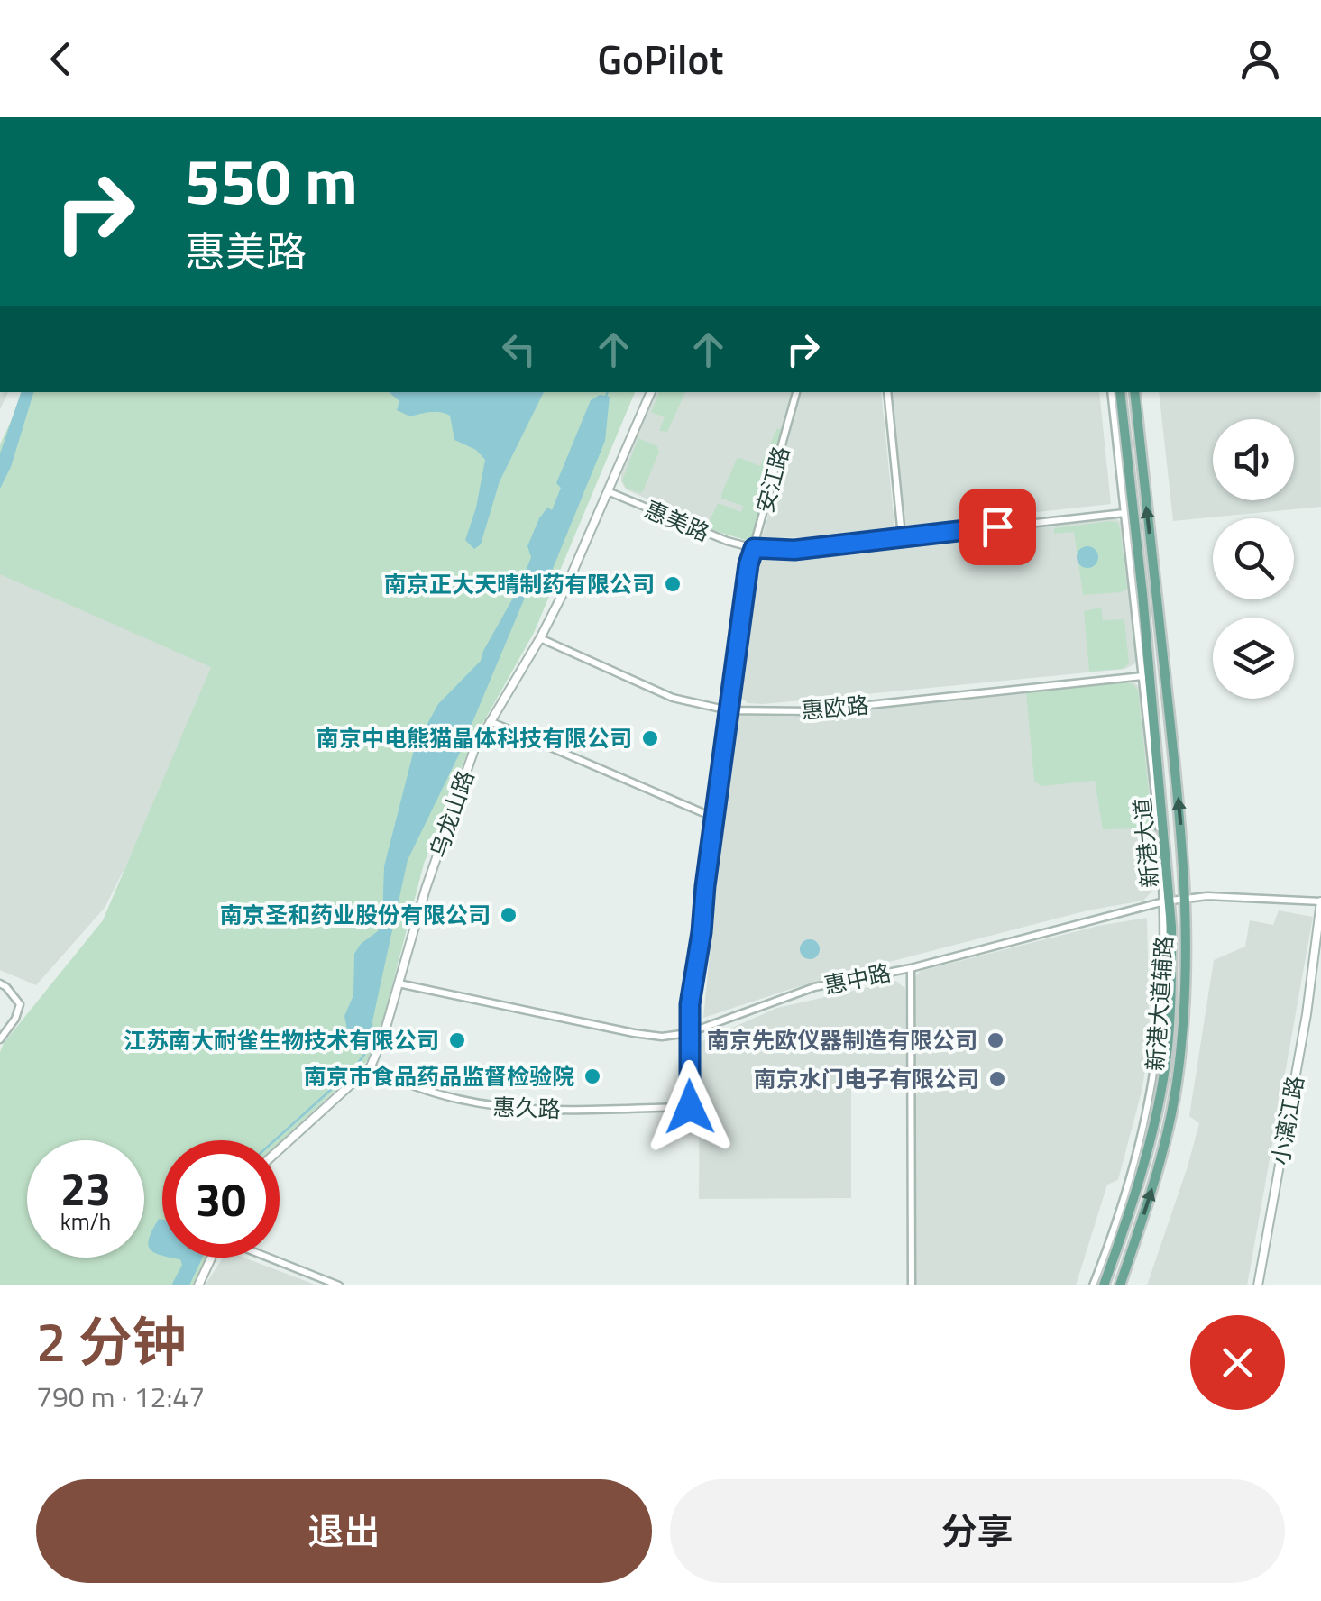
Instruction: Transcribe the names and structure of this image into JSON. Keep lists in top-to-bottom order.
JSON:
{
  "streets": {
    "main road": ["新港大道"],
    "street": [
      "安江路",
      "惠美路",
      "惠欧路",
      "乌龙山路",
      "惠中路",
      "新港大道辅路",
      "惠久路",
      "小漓江路"
    ]
  },
  "crossings": [
    ["安江路", "惠美路"],
    ["安江路", "惠欧路"],
    ["安江路", "惠中路"],
    ["安江路", "惠久路"],
    ["惠美路", "乌龙山路"],
    ["惠美路", "新港大道辅路"],
    ["惠欧路", "乌龙山路"],
    ["惠欧路", "新港大道辅路"],
    ["乌龙山路", "惠中路"],
    ["乌龙山路", "惠久路"],
    ["新港大道", "惠中路"],
    ["新港大道", "新港大道辅路"],
    ["惠中路", "新港大道辅路"],
    ["惠中路", "小漓江路"]
  ],
  "places": [
    "南京正大天晴制药有限公司",
    "南京中电熊猫晶体科技有限公司",
    "南京圣和药业股份有限公司",
    "江苏南大耐雀生物技术有限公司",
    "南京先欧仪器制造有限公司",
    "南京市食品药品监督检验院",
    "南京水门电子有限公司"
  ],
  "page": {
    "header": "GoPilot",
    "turn": ["550 m", "惠美路"],
    "speed": "23 km/h",
    "limit": "30",
    "heading": ["2 分钟", "790 m · 12:47"],
    "buttons": ["退出", "分享"]
  }
}
